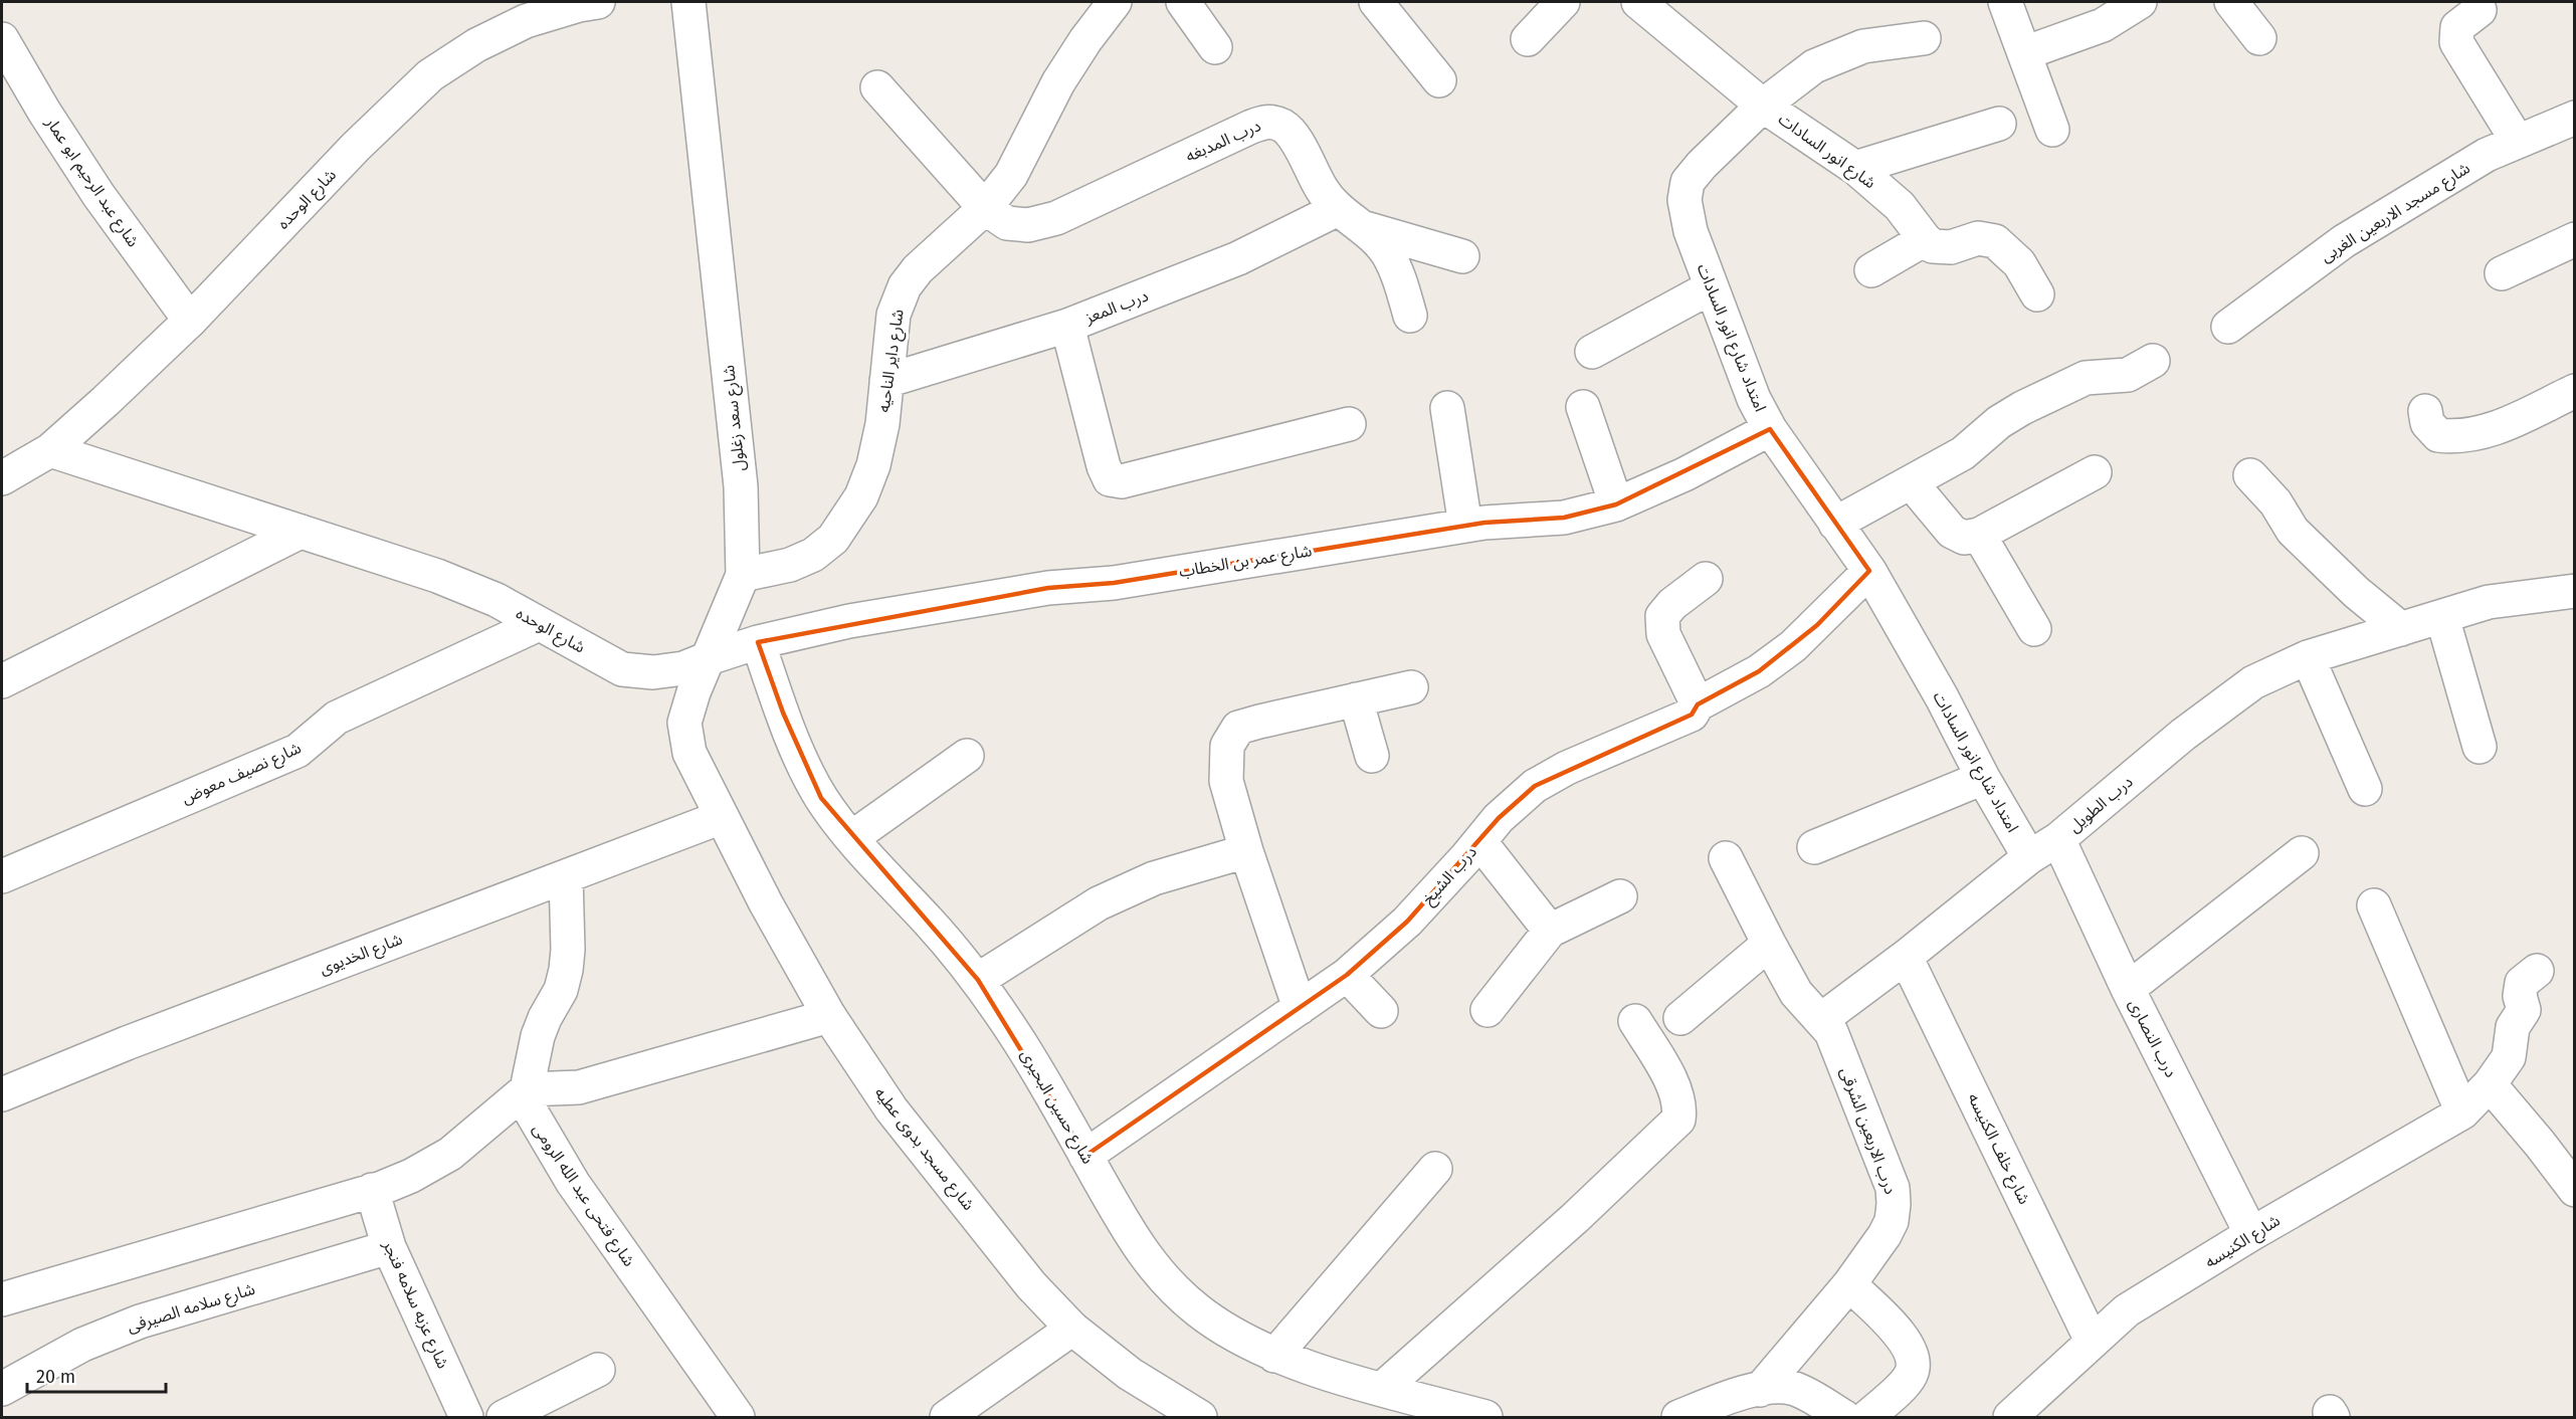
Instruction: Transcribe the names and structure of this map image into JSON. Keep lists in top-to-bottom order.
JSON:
{
  "streets": {
    "street": [
      "درب المدبغه",
      "شارع انور السادات",
      "شارع عبد الرحيم ابو عمار",
      "شارع الوحده",
      "شارع مسجد الاربعين الغربى",
      "درب المعز",
      "امتداد شارع انور السادات",
      "شارع داير الناحيه",
      "شارع سعد زغلول",
      "شارع عمر بن الخطاب",
      "شارع نصيف معوض",
      "درب الطويل",
      "درب الشيخ",
      "شارع الخديوى",
      "درب النصارى",
      "شارع حسين البحيرى",
      "درب الاربعين الشرقى",
      "شارع مسجد بدوى عطيه",
      "شارع خلف الكنيسه",
      "شارع فتحى عبد الله الرومى",
      "شارع الكنيسه",
      "شارع عزبه سلامه فنجر",
      "شارع سلامه الصيرفى"
    ]
  },
  "crossings": [
    ["درب المدبغه", "درب المعز"],
    ["درب المدبغه", "شارع داير الناحيه"],
    ["شارع انور السادات", "امتداد شارع انور السادات"],
    ["شارع عبد الرحيم ابو عمار", "شارع الوحده"],
    ["شارع الوحده", "شارع سعد زغلول"],
    ["شارع الوحده", "شارع عمر بن الخطاب"],
    ["شارع الوحده", "شارع نصيف معوض"],
    ["درب المعز", "شارع داير الناحيه"],
    ["امتداد شارع انور السادات", "شارع عمر بن الخطاب"],
    ["امتداد شارع انور السادات", "درب الطويل"],
    ["شارع داير الناحيه", "شارع سعد زغلول"],
    ["شارع سعد زغلول", "شارع عمر بن الخطاب"],
    ["شارع سعد زغلول", "شارع الخديوى"],
    ["شارع سعد زغلول", "شارع مسجد بدوى عطيه"],
    ["شارع عمر بن الخطاب", "شارع حسين البحيرى"],
    ["درب الطويل", "درب النصارى"],
    ["درب الطويل", "درب الاربعين الشرقى"],
    ["درب الطويل", "شارع خلف الكنيسه"],
    ["درب الشيخ", "شارع حسين البحيرى"],
    ["شارع الخديوى", "شارع مسجد بدوى عطيه"],
    ["شارع الخديوى", "شارع فتحى عبد الله الرومى"],
    ["درب النصارى", "شارع الكنيسه"],
    ["شارع خلف الكنيسه", "شارع الكنيسه"],
    ["شارع عزبه سلامه فنجر", "شارع سلامه الصيرفى"]
  ],
  "scale_bar": "20 m"
}
